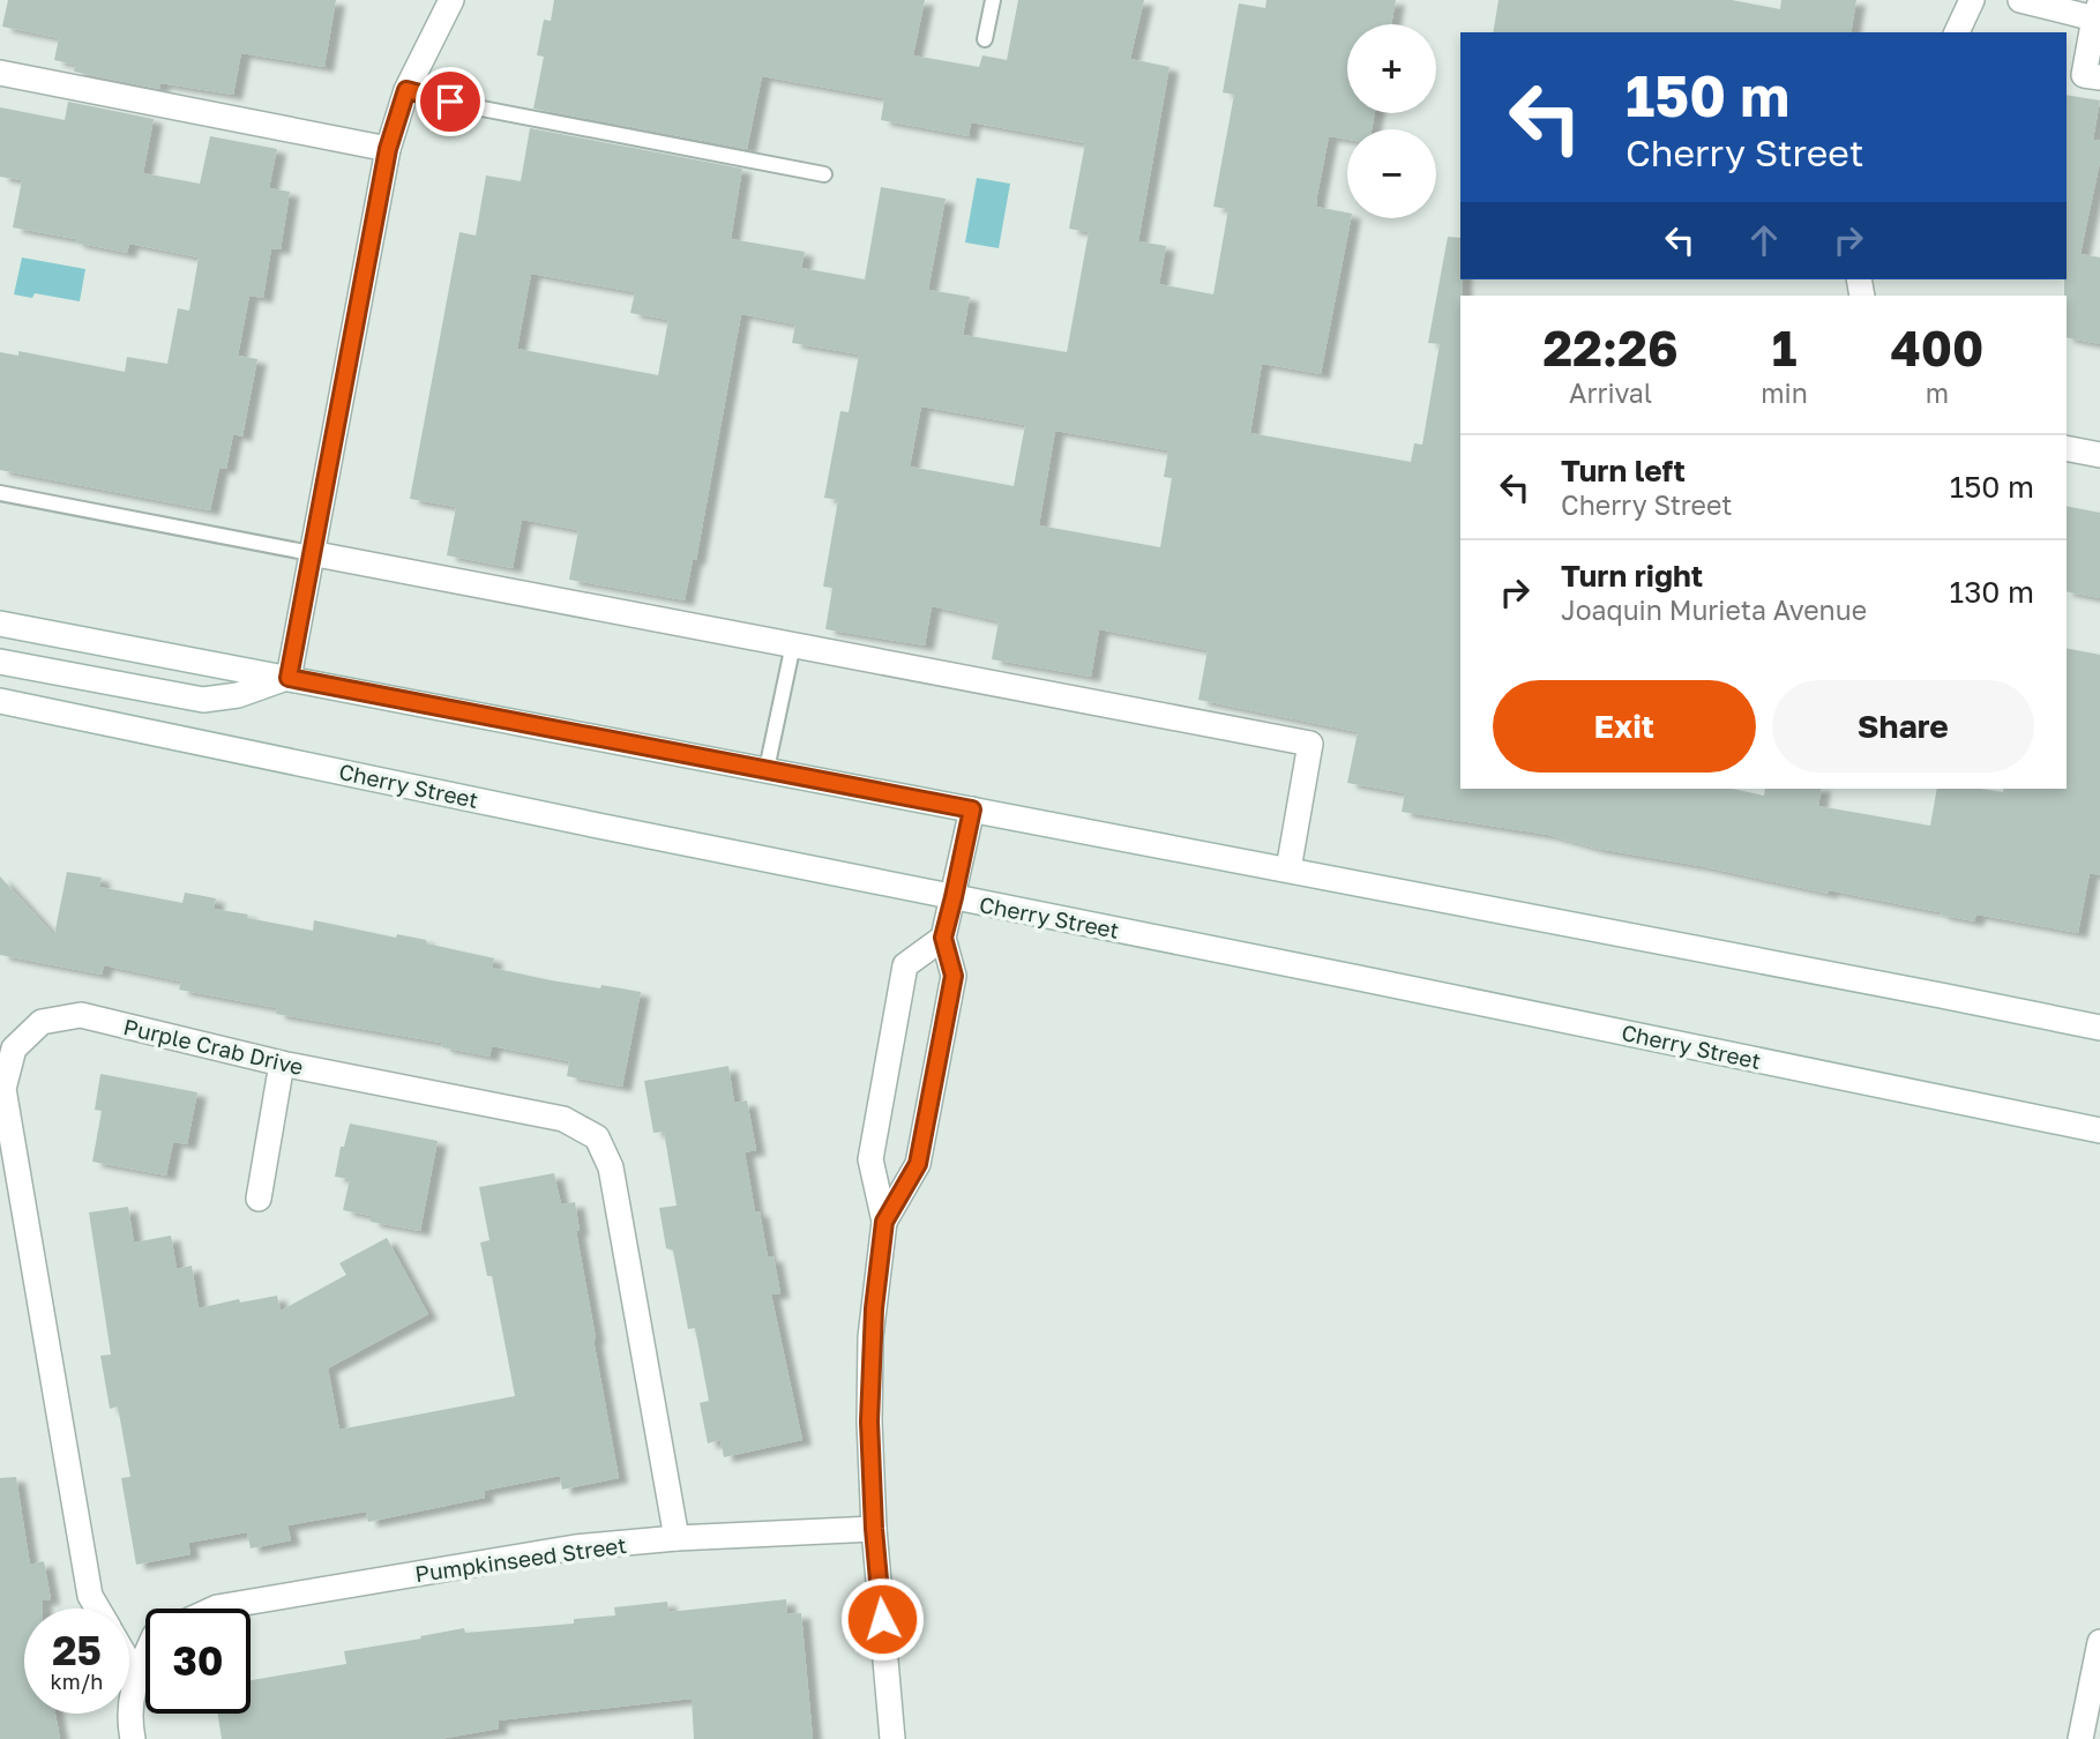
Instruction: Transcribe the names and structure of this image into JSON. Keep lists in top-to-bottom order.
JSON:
{
  "streets": {
    "street": ["Cherry Street", "Purple Crab Drive", "Pumpkinseed Street"]
  },
  "crossings": [
    ["Purple Crab Drive", "Pumpkinseed Street"]
  ],
  "page": {
    "map_buttons": ["+", "−"],
    "turn": ["150 m", "Cherry Street"],
    "eta": [
      "22:26",
      "Arrival",
      "1",
      "min",
      "400",
      "m"
    ],
    "list": [
      {
        "name": "Turn left",
        "note": "Cherry Street",
        "value": "150 m"
      },
      {
        "name": "Turn right",
        "note": "Joaquin Murieta Avenue",
        "value": "130 m"
      }
    ],
    "buttons": ["Exit", "Share"],
    "speed": "25 km/h",
    "limit": "30"
  }
}
